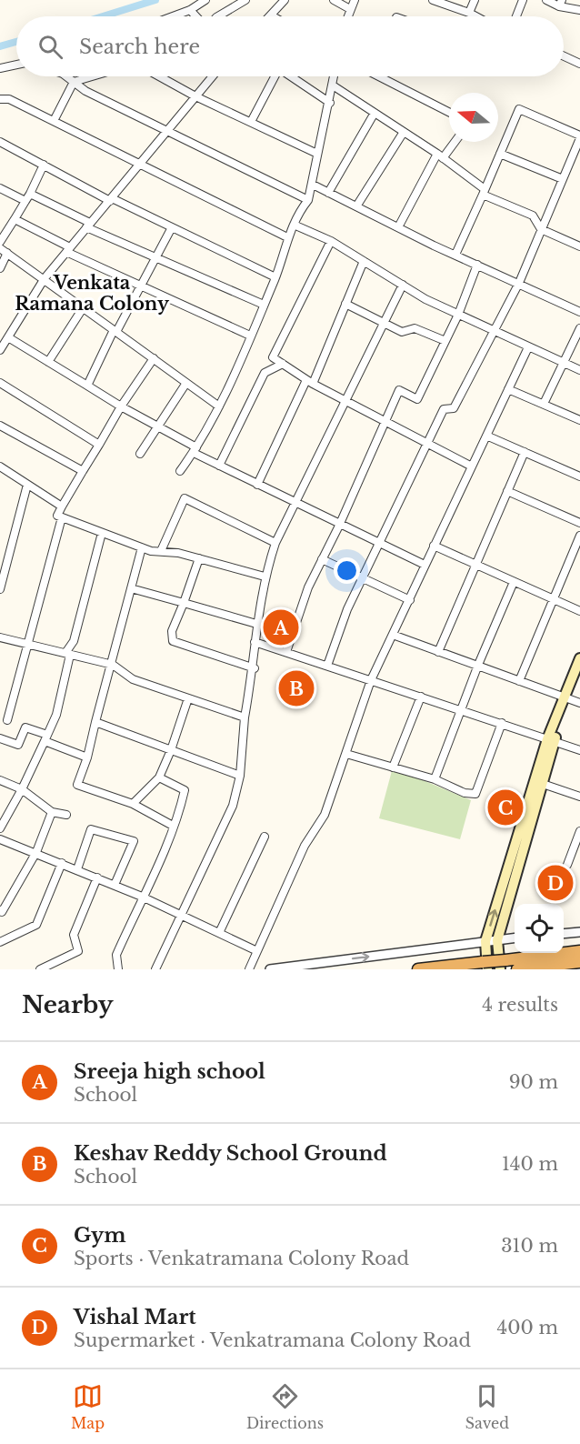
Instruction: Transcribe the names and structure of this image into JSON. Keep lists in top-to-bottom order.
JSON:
{
  "districts": ["Venkata Ramana Colony"],
  "north": "left",
  "page": {
    "search": "Search here",
    "pins": [
      "A",
      "B",
      "C",
      "D"
    ],
    "heading": ["Nearby", "4 results"],
    "list": [
      {
        "mark": "A",
        "name": "Sreeja high school",
        "note": "School",
        "value": "90 m"
      },
      {
        "mark": "B",
        "name": "Keshav Reddy School Ground",
        "note": "School",
        "value": "140 m"
      },
      {
        "mark": "C",
        "name": "Gym",
        "note": "Sports · Venkatramana Colony Road",
        "value": "310 m"
      },
      {
        "mark": "D",
        "name": "Vishal Mart",
        "note": "Supermarket · Venkatramana Colony Road",
        "value": "400 m"
      }
    ],
    "nav": ["Map", "Directions", "Saved"]
  }
}
